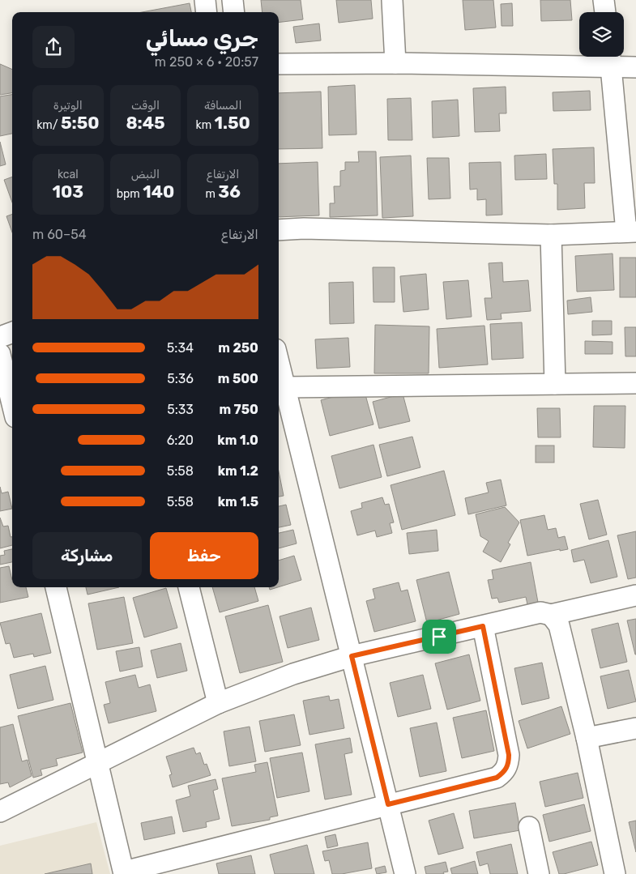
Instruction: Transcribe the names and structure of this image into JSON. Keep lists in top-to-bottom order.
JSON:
{
  "page": {
    "heading": ["جري مسائي", "20:57 · 6 × 250 m"],
    "stats": [
      ["المسافة", "1.50 km"],
      ["الوقت", "8:45"],
      ["الوتيرة", "5:50 /km"],
      ["الارتفاع", "36 m"],
      ["النبض", "140 bpm"],
      ["kcal", "103"]
    ],
    "chart": ["الارتفاع", "54–60 m"],
    "list": [
      {
        "name": "250 m",
        "note": "5:34"
      },
      {
        "name": "500 m",
        "note": "5:36"
      },
      {
        "name": "750 m",
        "note": "5:33"
      },
      {
        "name": "1.0 km",
        "note": "6:20"
      },
      {
        "name": "1.2 km",
        "note": "5:58"
      },
      {
        "name": "1.5 km",
        "note": "5:58"
      }
    ],
    "buttons": ["حفظ", "مشاركة"]
  }
}
